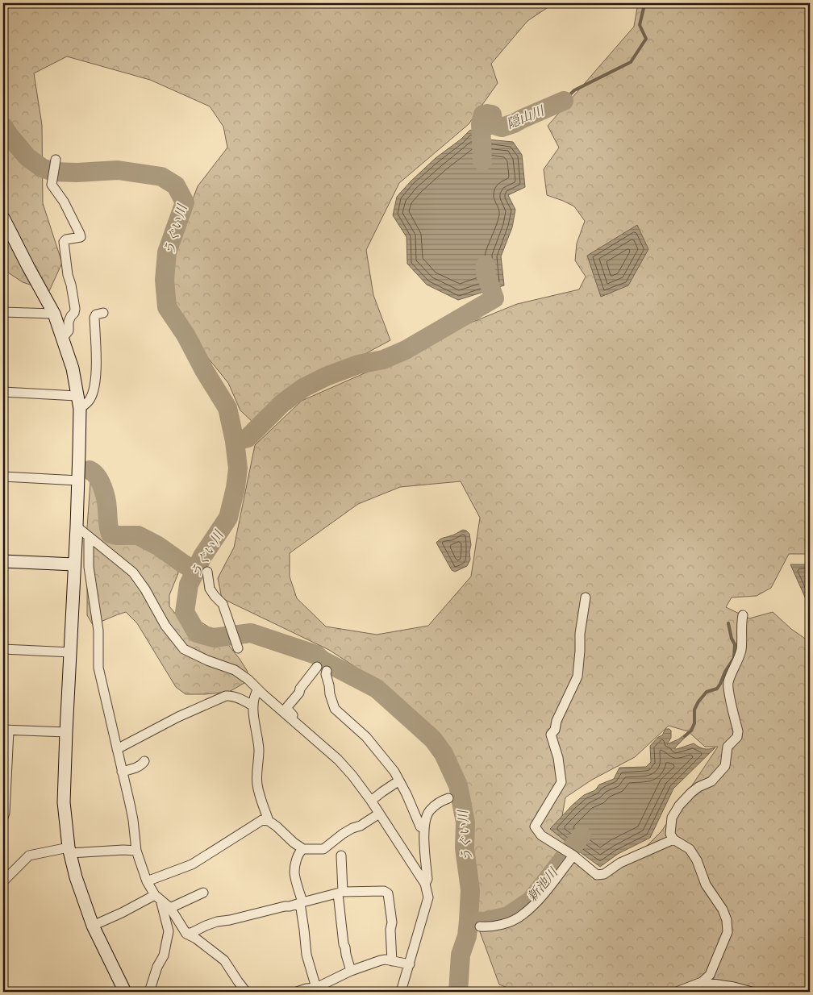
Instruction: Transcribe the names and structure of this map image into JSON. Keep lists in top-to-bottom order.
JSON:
{
  "water": ["隠山川", "うぐい川", "新池川"]
}
